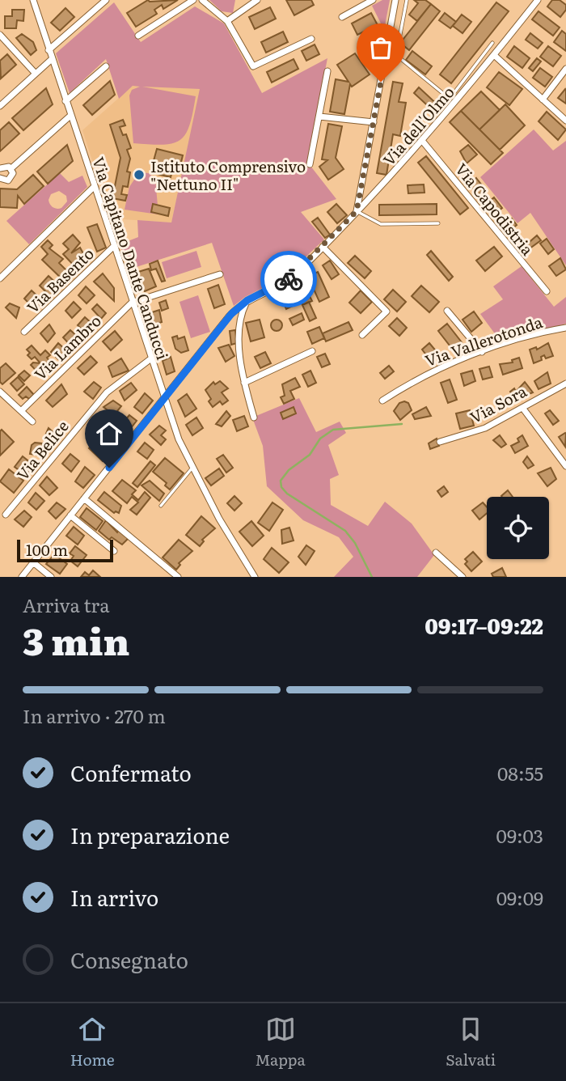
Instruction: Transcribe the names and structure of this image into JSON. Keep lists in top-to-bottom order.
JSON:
{
  "streets": {
    "street": [
      "Via dell'Olmo",
      "Via Capodistria",
      "Via Capitano Dante Canducci",
      "Via Basento",
      "Via Vallerotonda",
      "Via Lambro",
      "Via Sora",
      "Via Belice"
    ]
  },
  "crossings": [
    ["Via dell'Olmo", "Via Capodistria"],
    ["Via dell'Olmo", "Via Capitano Dante Canducci"],
    ["Via Capitano Dante Canducci", "Via Basento"],
    ["Via Capitano Dante Canducci", "Via Lambro"],
    ["Via Capitano Dante Canducci", "Via Belice"]
  ],
  "places": ["Istituto Comprensivo \"Nettuno II\""],
  "scale_bar": "100 m",
  "page": {
    "scale": "100 m",
    "heading": ["3 min", "Arriva tra", "09:17–09:22"],
    "bar": "In arrivo · 270 m",
    "list": [
      ["Confermato", "08:55"],
      ["In preparazione", "09:03"],
      ["In arrivo", "09:09"],
      "Consegnato"
    ],
    "tabs": ["Home", "Mappa", "Salvati"]
  }
}
